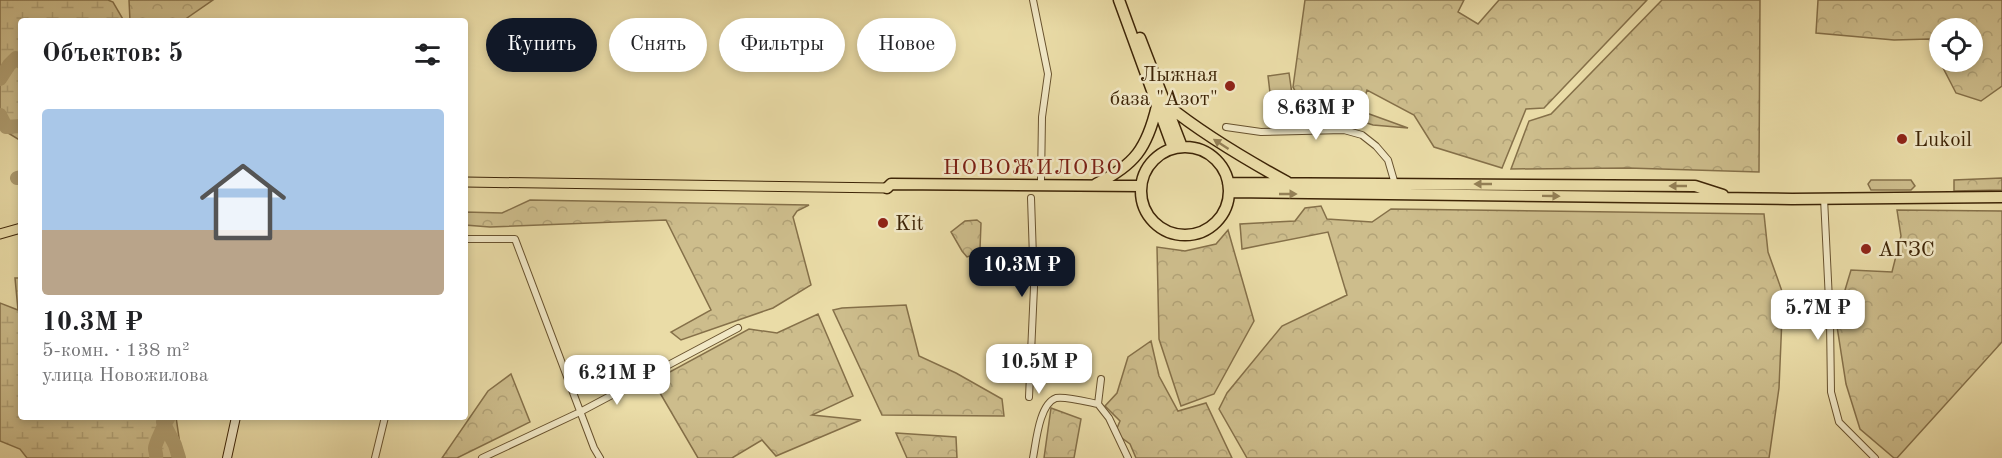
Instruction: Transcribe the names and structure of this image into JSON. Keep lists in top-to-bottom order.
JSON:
{
  "districts": ["НОВОЖИЛОВО"],
  "places": [
    "Лыжная база \"Азот\"",
    "Lukoil",
    "Kit",
    "АГЗС"
  ],
  "page": {
    "chip": [
      "Купить",
      "Снять",
      "Фильтры",
      "Новое"
    ],
    "heading": "Объектов: 5",
    "price": [
      "8.63M ₽",
      "10.3M ₽",
      "5.7M ₽",
      "10.5M ₽",
      "6.21M ₽"
    ],
    "list": [
      {
        "name": "10.3M ₽",
        "note": "5-комн. · 138 m² · улица Новожилова"
      }
    ]
  }
}
